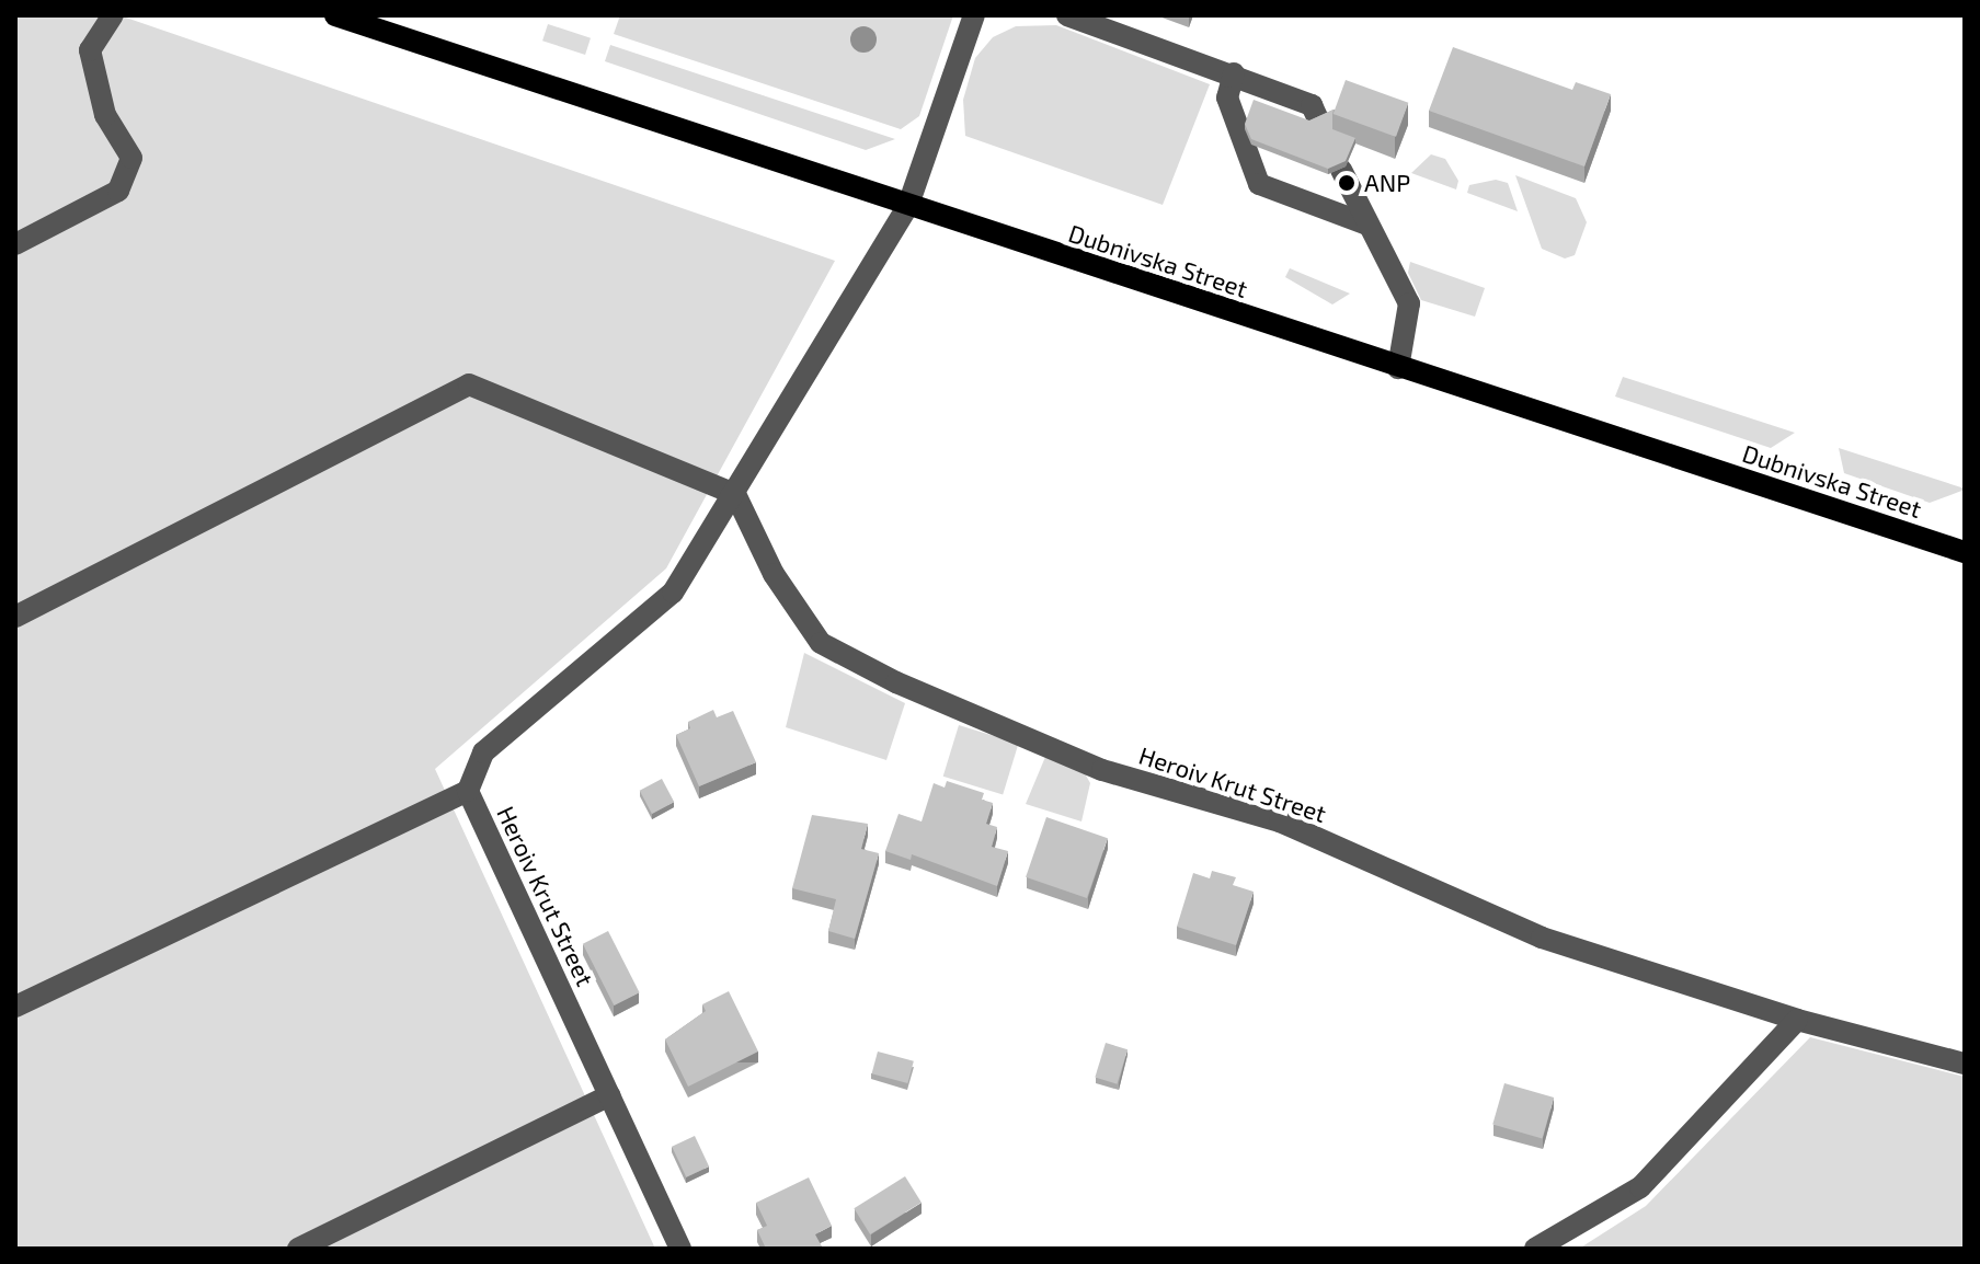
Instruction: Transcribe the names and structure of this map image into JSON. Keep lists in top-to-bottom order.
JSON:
{
  "streets": {
    "main road": ["Dubnivska Street"],
    "street": ["Heroiv Krut Street"]
  },
  "crossings": [
    ["Dubnivska Street", "Heroiv Krut Street"]
  ],
  "places": ["ANP"]
}
